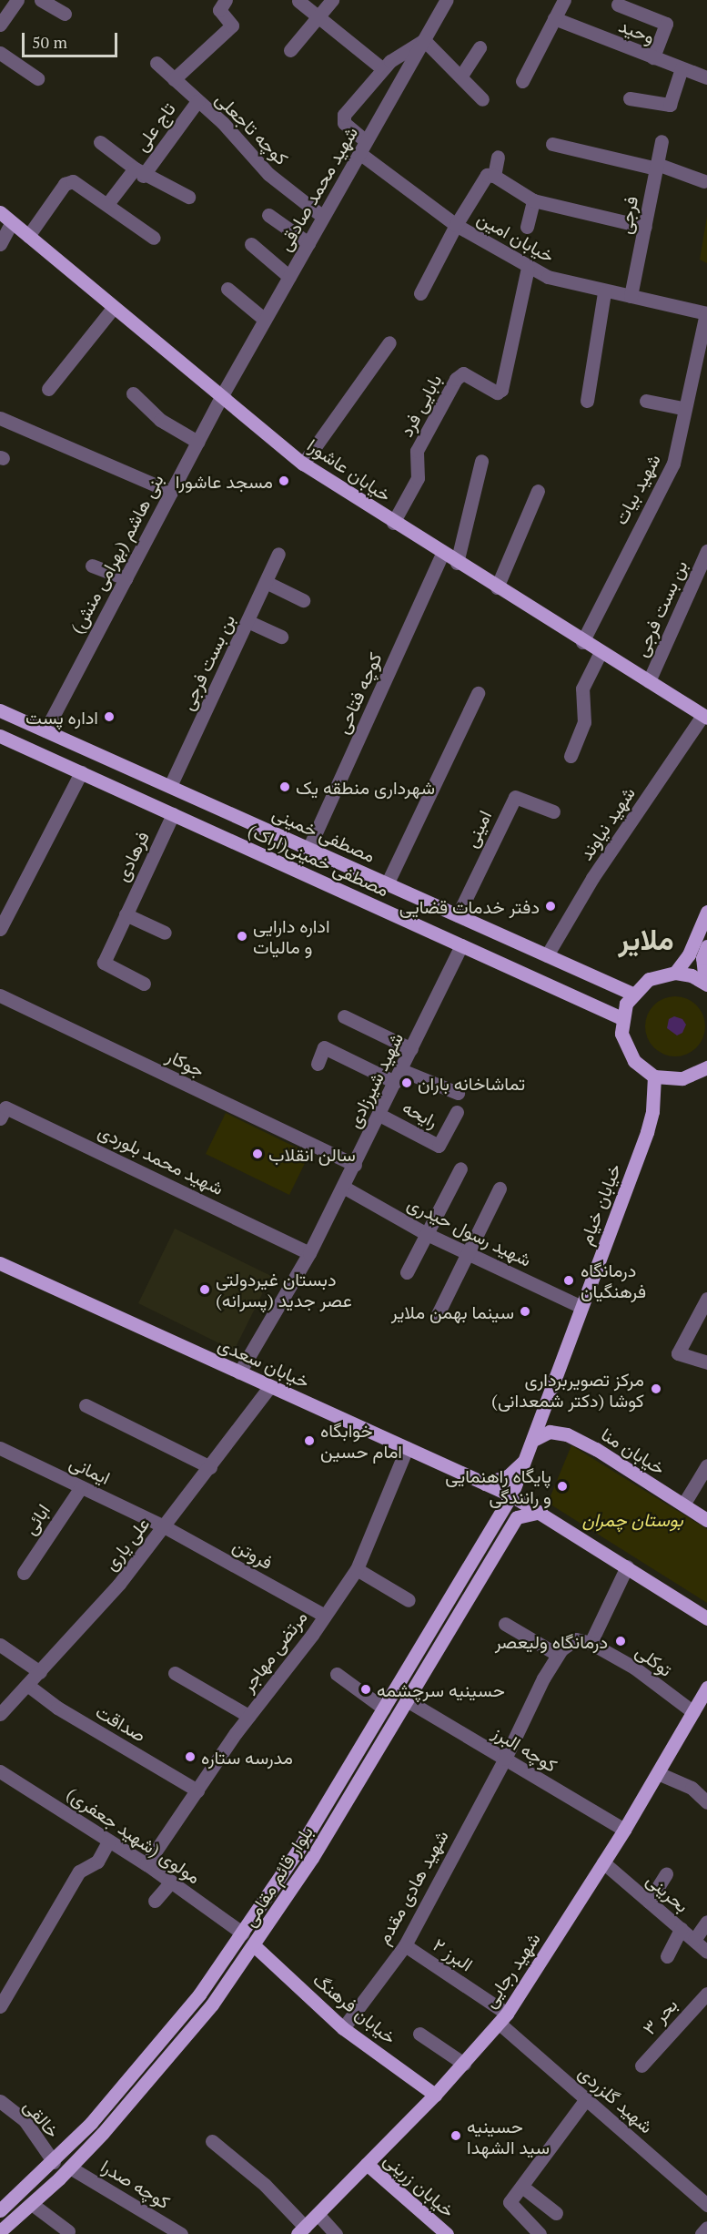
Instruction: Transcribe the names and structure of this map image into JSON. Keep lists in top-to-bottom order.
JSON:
{
  "streets": {
    "main road": [
      "خیابان عاشورا",
      "مصطفی خمینی",
      "مصطفی خمینی(اراک)",
      "خیابان خیام",
      "خیابان سعدی",
      "خیابان منا",
      "بلوار قائم مقامی",
      "شهید رجایی",
      "خیابان فرهنگ",
      "خیابان زرینی"
    ],
    "street": [
      "وحید",
      "تاج علی",
      "کوچه تاجعلی",
      "شهید محمد صادقی",
      "فرجی",
      "خیابان امین",
      "بابایی فرد",
      "شهید بیات",
      "بنی هاشم (بهرامی منش)",
      "بن بست فرجی",
      "کوچه فتاحی",
      "شهید نیاوند",
      "امینی",
      "فرهادی",
      "جوکار",
      "شهید شیرزادی",
      "رایحه",
      "شهید محمد بلوردی",
      "شهید رسول حیدری",
      "ایمانی",
      "ابائی",
      "علی یاری",
      "فروتن",
      "مرتضی مهاجر",
      "توکلی",
      "صداقت",
      "کوچه البرز",
      "مولوی (شهید جعفری)",
      "شهید هادی مقدم",
      "بحرینی",
      "البرز ۲",
      "بحر ۳",
      "شهید گلزردی",
      "خالقی",
      "کوچه صدرا"
    ]
  },
  "crossings": [
    ["تاج علی", "کوچه تاجعلی"],
    ["کوچه تاجعلی", "شهید محمد صادقی"],
    ["شهید محمد صادقی", "خیابان امین"],
    ["شهید محمد صادقی", "خیابان عاشورا"],
    ["شهید محمد صادقی", "بنی هاشم (بهرامی منش)"],
    ["فرجی", "خیابان امین"],
    ["خیابان امین", "بابایی فرد"],
    ["خیابان امین", "شهید بیات"],
    ["بابایی فرد", "خیابان عاشورا"],
    ["خیابان عاشورا", "شهید بیات"],
    ["خیابان عاشورا", "بنی هاشم (بهرامی منش)"],
    ["خیابان عاشورا", "بن بست فرجی"],
    ["خیابان عاشورا", "کوچه فتاحی"],
    ["خیابان عاشورا", "شهید نیاوند"],
    ["بنی هاشم (بهرامی منش)", "مصطفی خمینی"],
    ["بن بست فرجی", "مصطفی خمینی"],
    ["کوچه فتاحی", "مصطفی خمینی"],
    ["شهید نیاوند", "مصطفی خمینی"],
    ["امینی", "مصطفی خمینی"],
    ["فرهادی", "مصطفی خمینی(اراک)"],
    ["مصطفی خمینی(اراک)", "شهید شیرزادی"],
    ["جوکار", "شهید شیرزادی"],
    ["شهید شیرزادی", "رایحه"],
    ["شهید شیرزادی", "شهید محمد بلوردی"],
    ["شهید شیرزادی", "شهید رسول حیدری"],
    ["شهید شیرزادی", "خیابان سعدی"],
    ["خیابان خیام", "شهید رسول حیدری"],
    ["خیابان خیام", "خیابان سعدی"],
    ["خیابان خیام", "خیابان منا"],
    ["خیابان خیام", "بلوار قائم مقامی"],
    ["خیابان سعدی", "علی یاری"],
    ["خیابان سعدی", "مرتضی مهاجر"],
    ["خیابان سعدی", "بلوار قائم مقامی"],
    ["ایمانی", "ابائی"],
    ["ایمانی", "علی یاری"],
    ["ایمانی", "فروتن"],
    ["علی یاری", "فروتن"],
    ["علی یاری", "صداقت"],
    ["فروتن", "مرتضی مهاجر"],
    ["مرتضی مهاجر", "صداقت"],
    ["مرتضی مهاجر", "مولوی (شهید جعفری)"],
    ["توکلی", "شهید رجایی"],
    ["کوچه البرز", "بلوار قائم مقامی"],
    ["کوچه البرز", "شهید هادی مقدم"],
    ["کوچه البرز", "شهید رجایی"],
    ["مولوی (شهید جعفری)", "بلوار قائم مقامی"],
    ["بلوار قائم مقامی", "خیابان فرهنگ"],
    ["بلوار قائم مقامی", "خالقی"],
    ["بلوار قائم مقامی", "کوچه صدرا"],
    ["شهید هادی مقدم", "البرز ۲"],
    ["شهید هادی مقدم", "خیابان فرهنگ"],
    ["بحرینی", "شهید رجایی"],
    ["البرز ۲", "شهید رجایی"],
    ["البرز ۲", "شهید گلزردی"],
    ["شهید رجایی", "خیابان فرهنگ"],
    ["شهید رجایی", "شهید گلزردی"],
    ["شهید رجایی", "خیابان زرینی"]
  ],
  "districts": ["ملایر"],
  "parks": ["بوستان چمران"],
  "places": [
    "مسجد عاشورا",
    "اداره پست",
    "شهرداری منطقه یک",
    "دفتر خدمات قضایی",
    "اداره دارایی و مالیات",
    "تماشاخانه باران",
    "سالن انقلاب",
    "درمانگاه فرهنگیان",
    "دبستان غیردولتی عصر جدید (پسرانه)",
    "سینما بهمن ملایر",
    "مرکز تصویربرداری کوشا (دکتر شمعدانی)",
    "خوابگاه امام حسین",
    "پایگاه راهنمایی و رانندگی",
    "درمانگاه ولیعصر",
    "حسینیه سرچشمه",
    "مدرسه ستاره",
    "حسینیه سید الشهدا"
  ],
  "scale_bar": "50 m"
}
